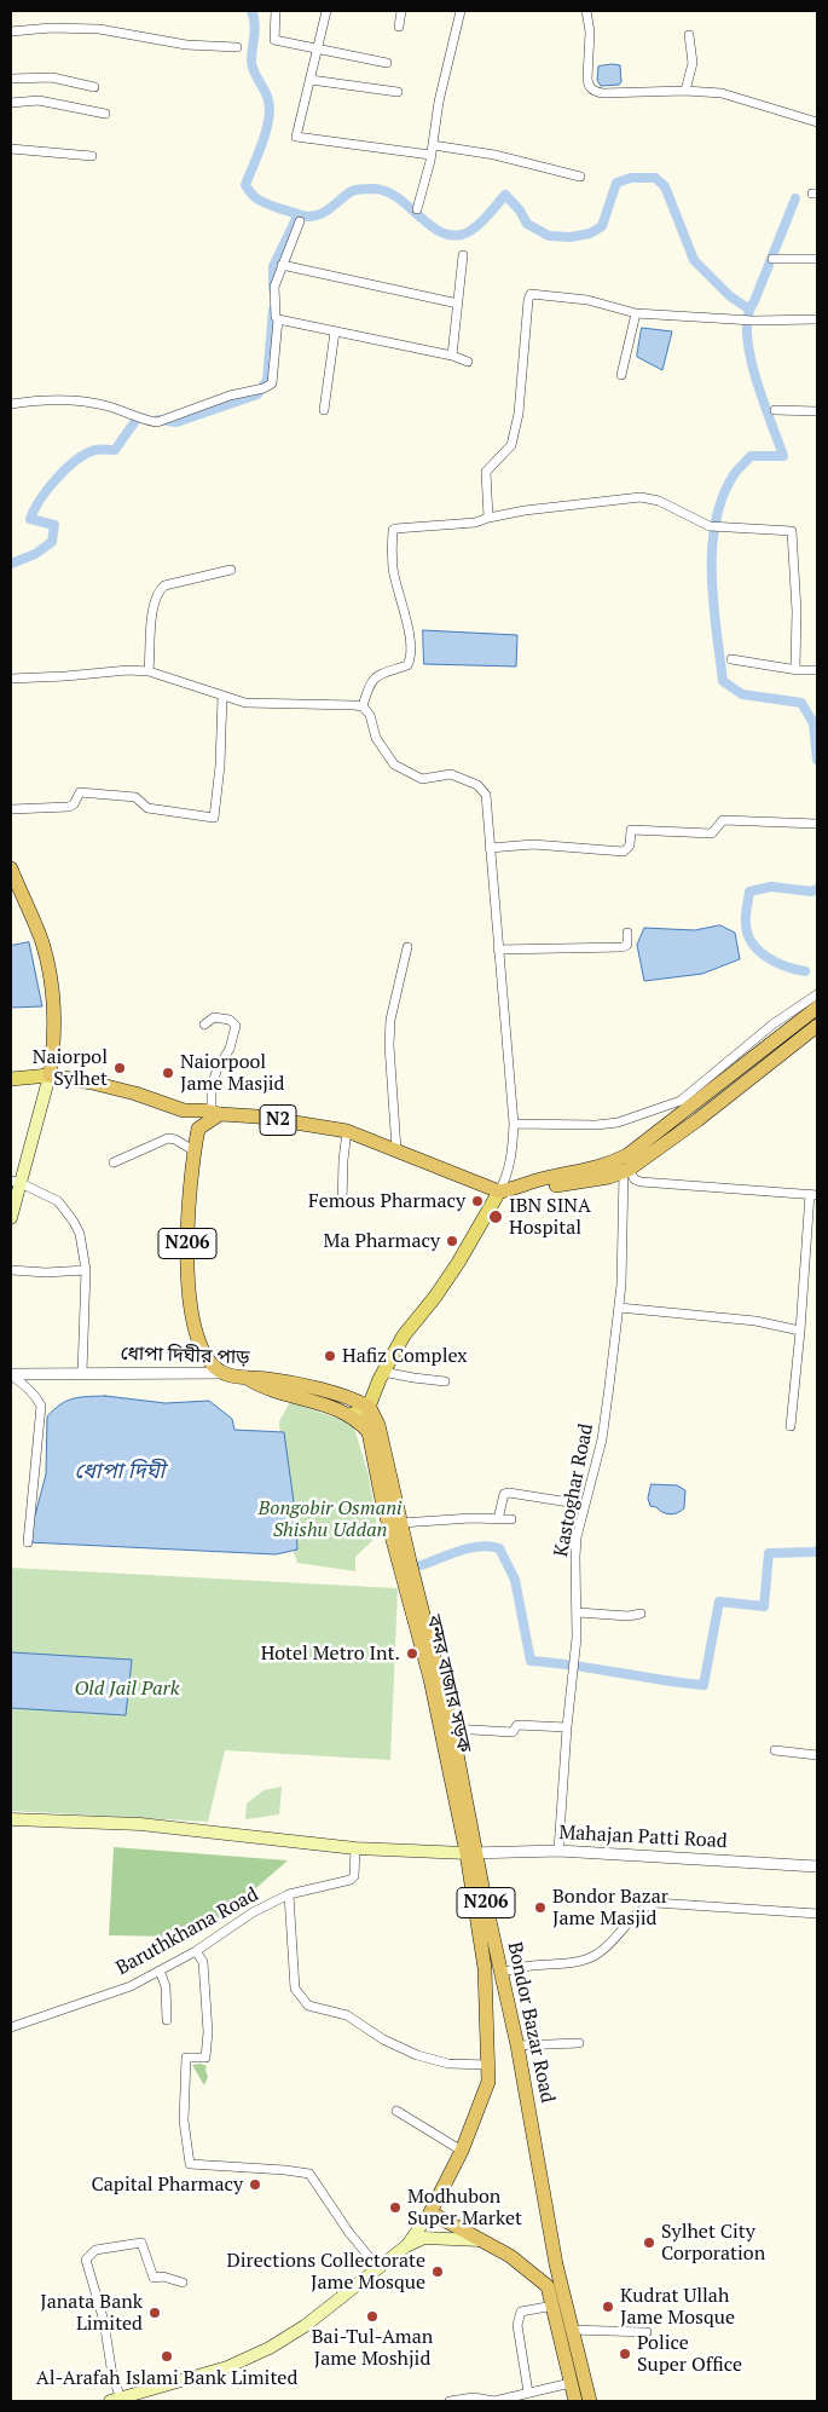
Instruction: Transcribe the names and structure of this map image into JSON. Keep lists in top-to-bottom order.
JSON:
{
  "streets": {
    "highway": [
      "N2",
      "N206",
      "ধোপা দিঘীর পাড়",
      "বন্দর বাজার সড়ক",
      "Bondor Bazar Road"
    ],
    "street": ["Kastoghar Road", "Mahajan Patti Road", "Baruthkhana Road"]
  },
  "crossings": [
    ["N2", "বন্দর বাজার সড়ক"],
    ["N206", "ধোপা দিঘীর পাড়"],
    ["ধোপা দিঘীর পাড়", "বন্দর বাজার সড়ক"],
    ["ধোপা দিঘীর পাড়", "Bondor Bazar Road"],
    ["Kastoghar Road", "Mahajan Patti Road"],
    ["বন্দর বাজার সড়ক", "Mahajan Patti Road"],
    ["বন্দর বাজার সড়ক", "Bondor Bazar Road"],
    ["Mahajan Patti Road", "Bondor Bazar Road"]
  ],
  "water": ["ধোপা দিঘী"],
  "parks": ["Bongobir Osmani Shishu Uddan", "Old Jail Park"],
  "places": [
    "Naiorpol Sylhet",
    "Naiorpool Jame Masjid",
    "Femous Pharmacy",
    "IBN SINA Hospital",
    "Ma Pharmacy",
    "Hafiz Complex",
    "Hotel Metro Int.",
    "Bondor Bazar Jame Masjid",
    "Capital Pharmacy",
    "Modhubon Super Market",
    "Sylhet City Corporation",
    "Directions Collectorate Jame Mosque",
    "Kudrat Ullah Jame Mosque",
    "Janata Bank Limited",
    "Bai-Tul-Aman Jame Moshjid",
    "Police Super Office",
    "Al-Arafah Islami Bank Limited"
  ]
}
